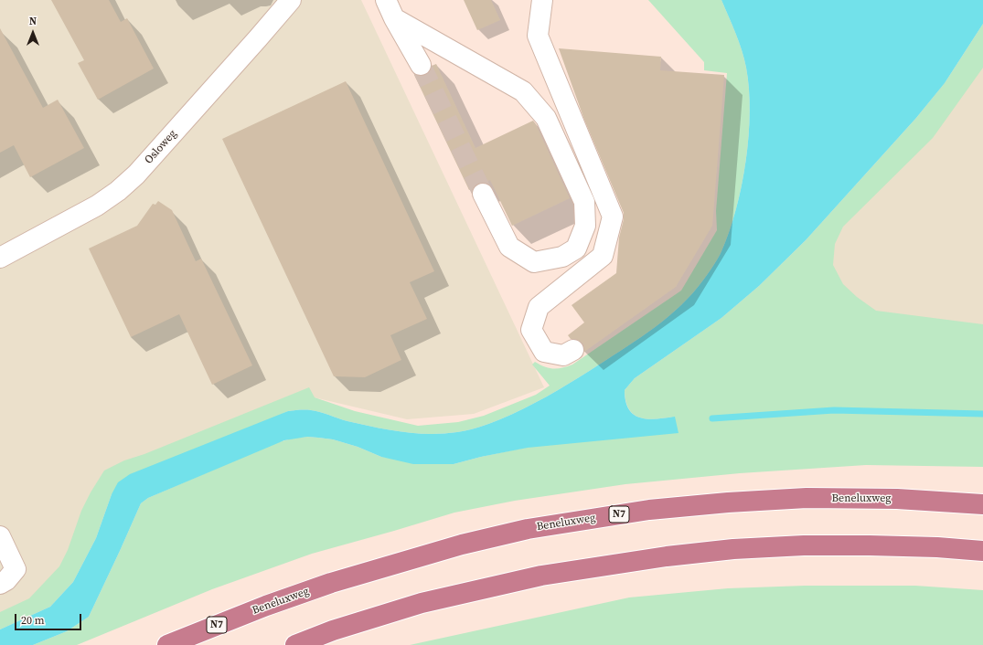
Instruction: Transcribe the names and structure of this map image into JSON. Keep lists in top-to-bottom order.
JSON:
{
  "streets": {
    "highway": ["Beneluxweg", "N7"],
    "street": ["Osloweg"]
  },
  "scale_bar": "20 m",
  "north": "top"
}
